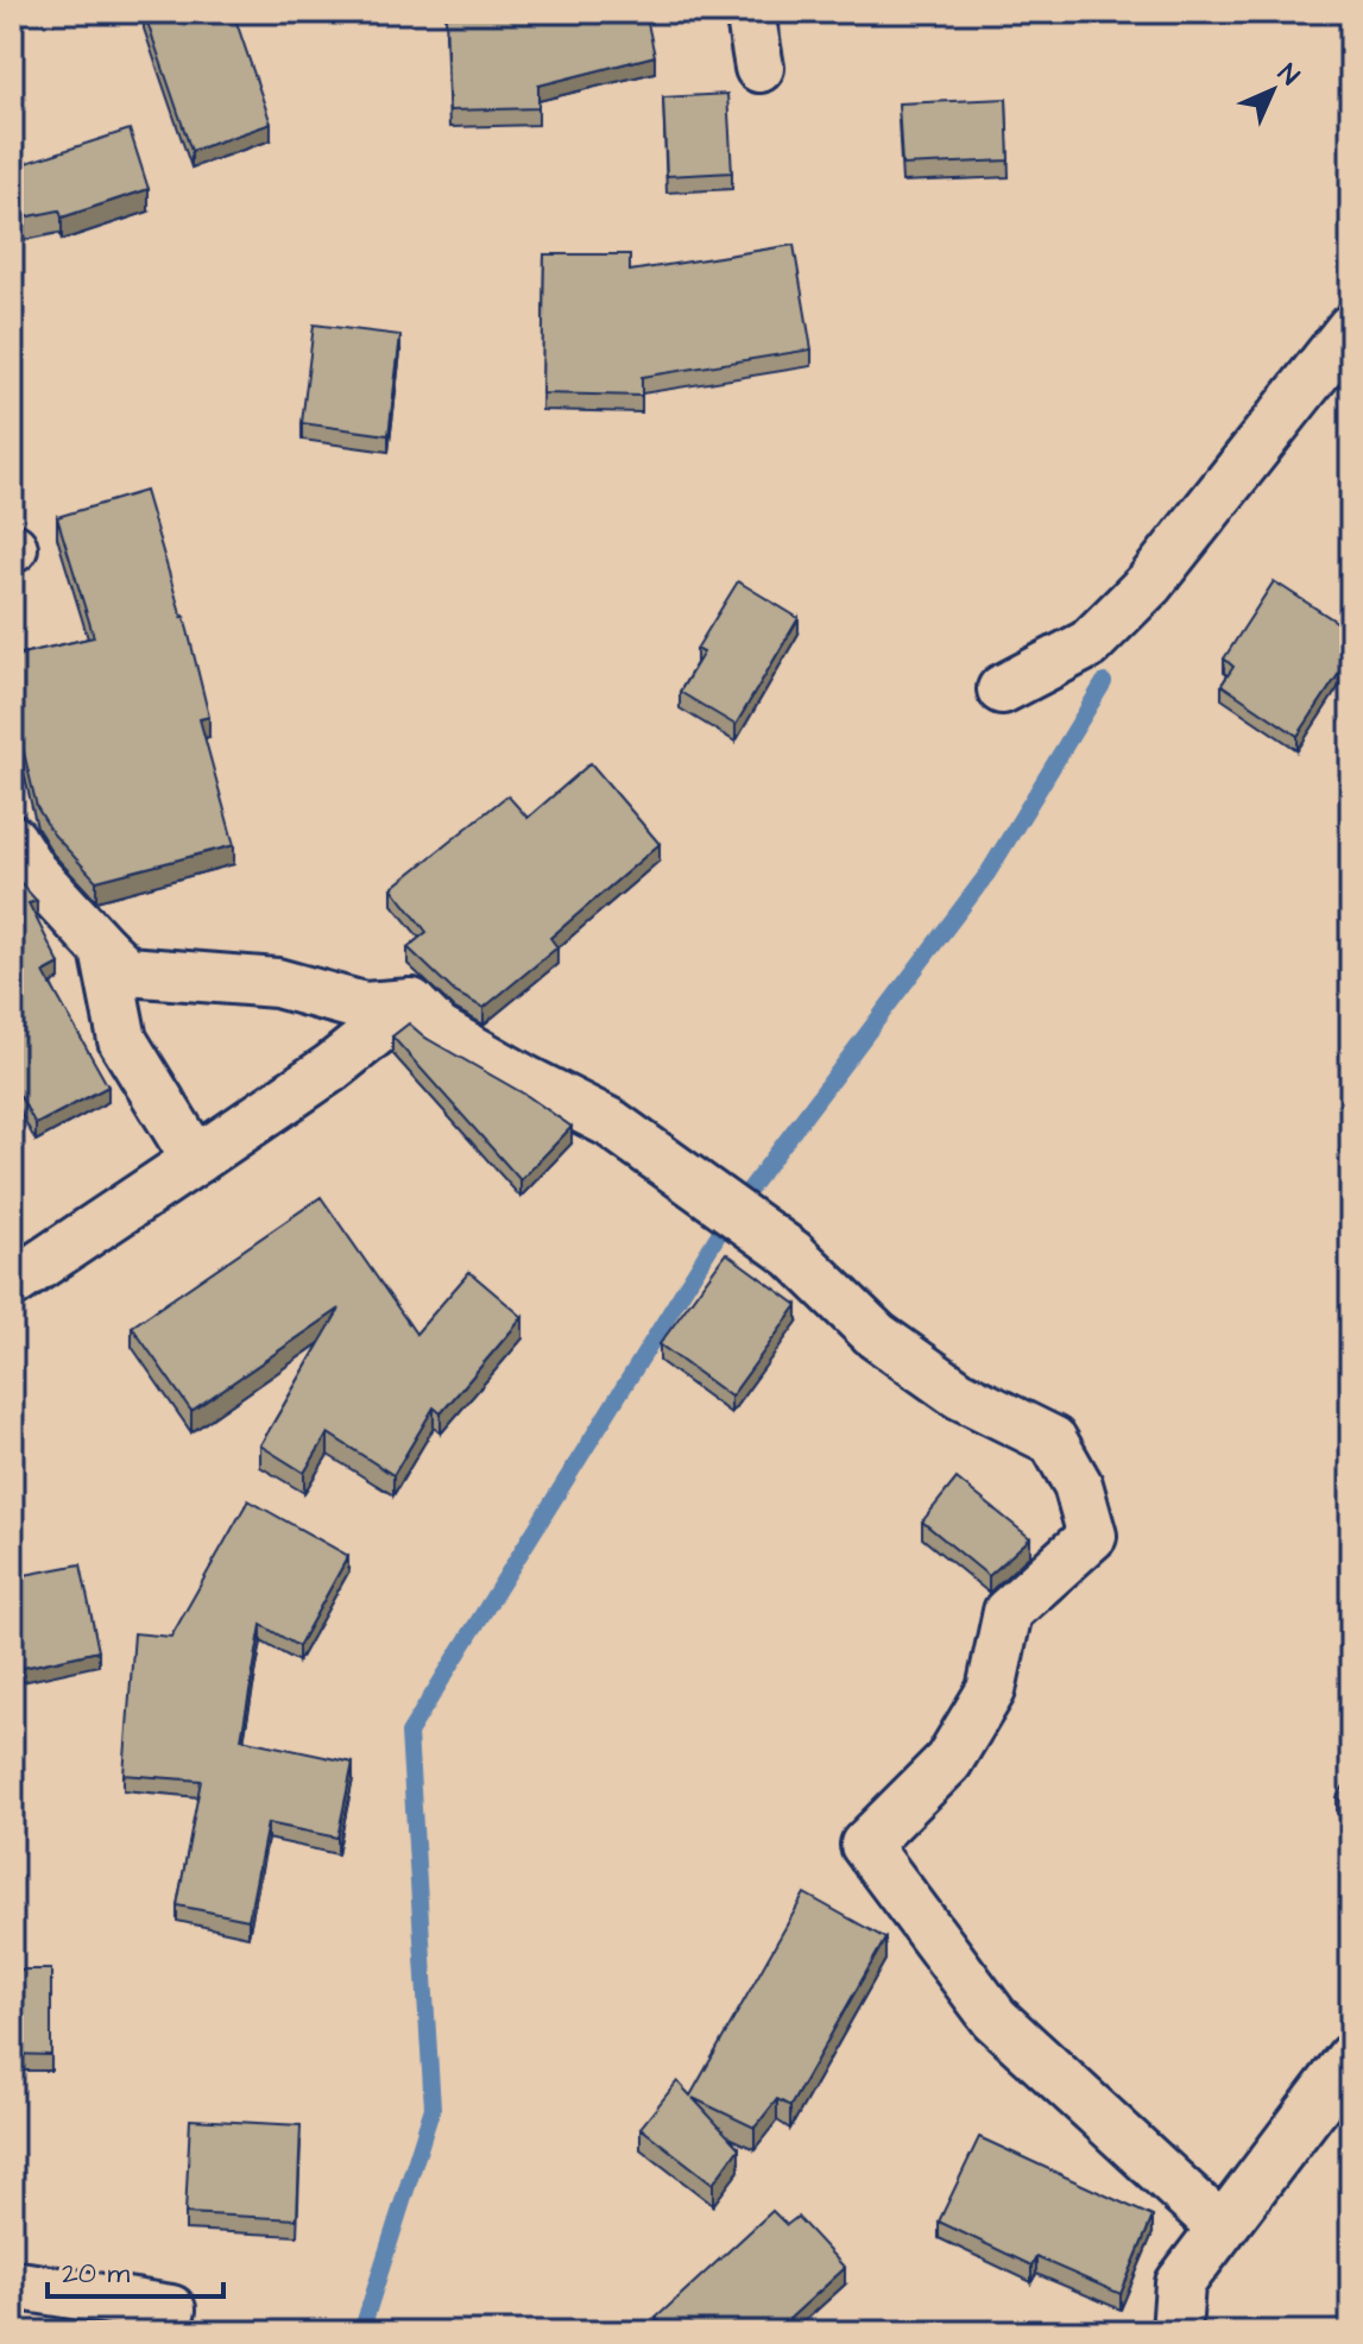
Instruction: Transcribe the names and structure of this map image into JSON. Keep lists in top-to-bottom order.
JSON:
{
  "scale_bar": "20 m",
  "north": "top right"
}
